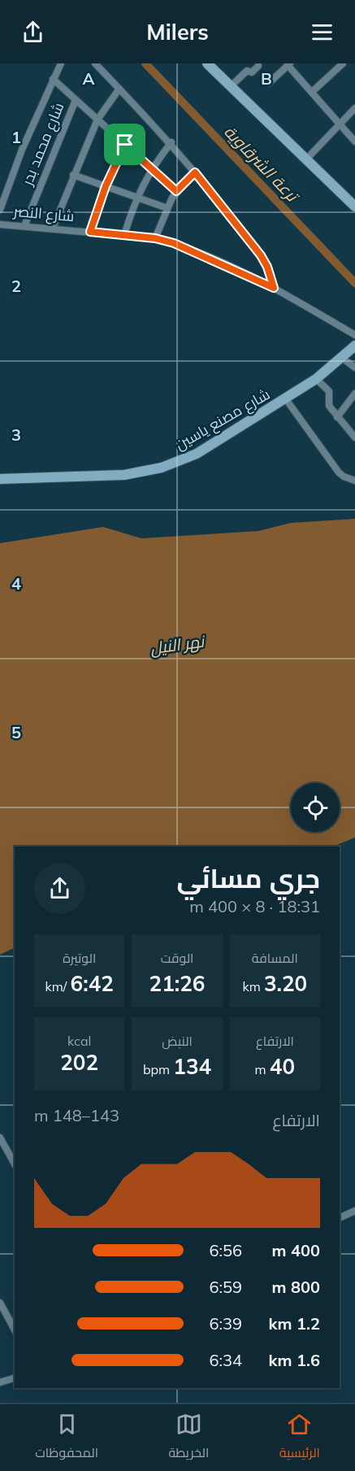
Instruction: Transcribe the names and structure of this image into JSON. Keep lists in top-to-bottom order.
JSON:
{
  "streets": {
    "main road": ["شارع مصنع ياسين"],
    "street": ["شارع محمد بدر", "شارع النصر"]
  },
  "crossings": [
    ["شارع محمد بدر", "شارع النصر"]
  ],
  "water": ["ترعة الشرقاوية", "نهر النيل"],
  "page": {
    "header": "Milers",
    "heading": ["جري مسائي", "18:31 · 8 × 400 m"],
    "stats": [
      ["المسافة", "3.20 km"],
      ["الوقت", "21:26"],
      ["الوتيرة", "6:42 /km"],
      ["الارتفاع", "40 m"],
      ["النبض", "134 bpm"],
      ["kcal", "202"]
    ],
    "chart": ["الارتفاع", "143–148 m"],
    "list": [
      {
        "name": "400 m",
        "note": "6:56"
      },
      {
        "name": "800 m",
        "note": "6:59"
      },
      {
        "name": "1.2 km",
        "note": "6:39"
      },
      {
        "name": "1.6 km",
        "note": "6:34"
      }
    ],
    "tabs": ["الرئيسية", "الخريطة", "المحفوظات"]
  },
  "grid": {
    "columns": ["A", "B"],
    "rows": [
      "1",
      "2",
      "3",
      "4",
      "5"
    ]
  }
}
